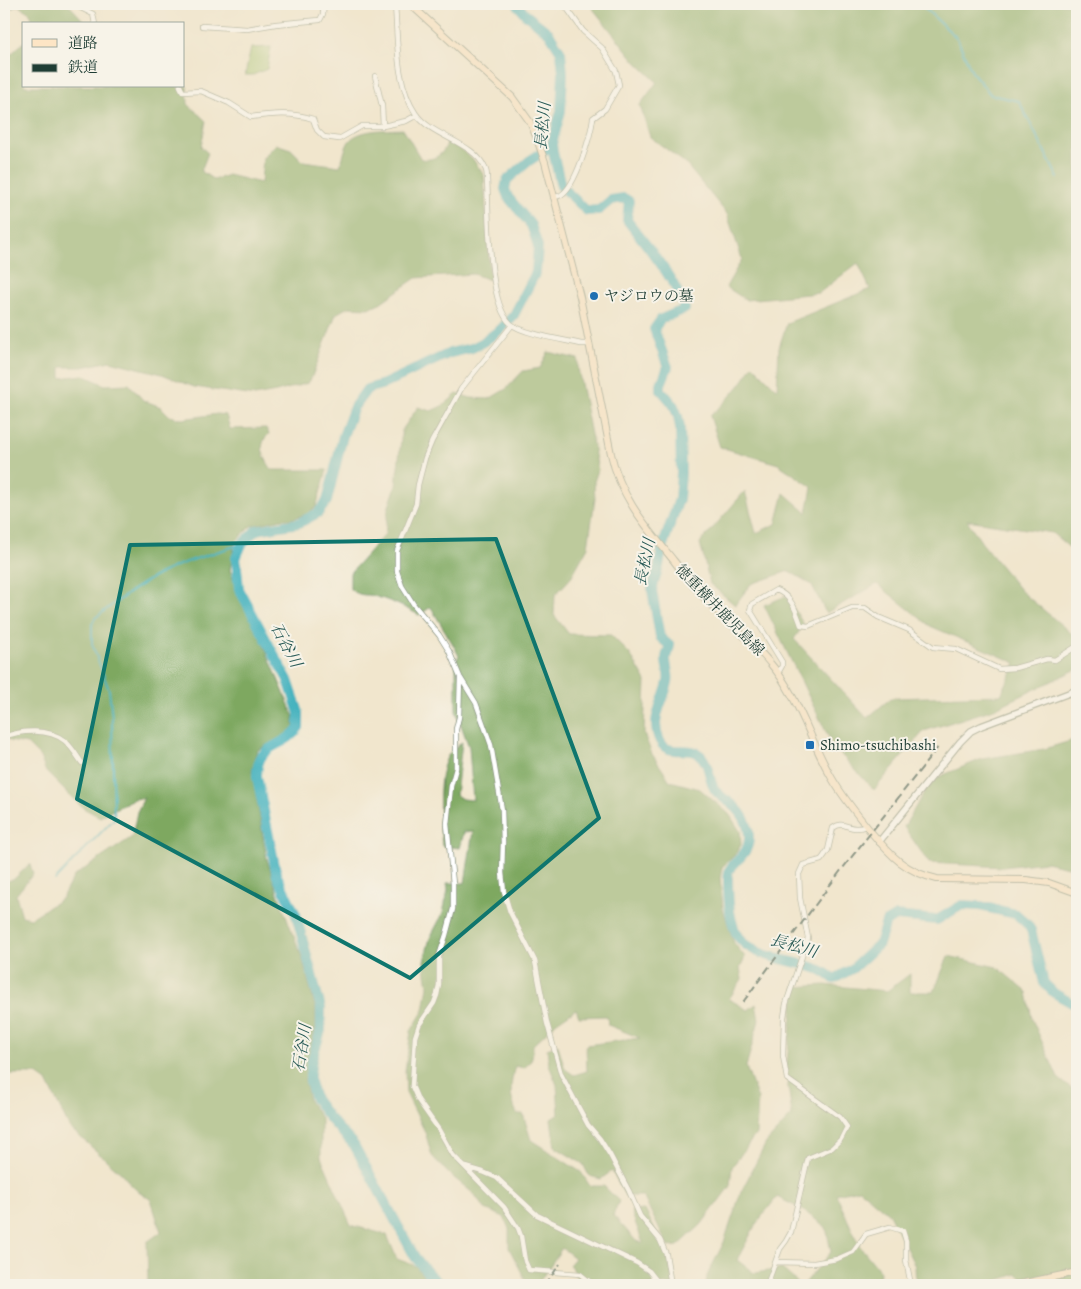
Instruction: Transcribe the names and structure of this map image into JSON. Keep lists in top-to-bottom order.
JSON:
{
  "streets": {
    "main road": ["徳重横井鹿児島線"]
  },
  "water": ["長松川", "石谷川"],
  "places": {
    "other": ["ヤジロウの墓"],
    "transit": ["Shimo-tsuchibashi"]
  },
  "legend": ["道路", "鉄道"]
}
